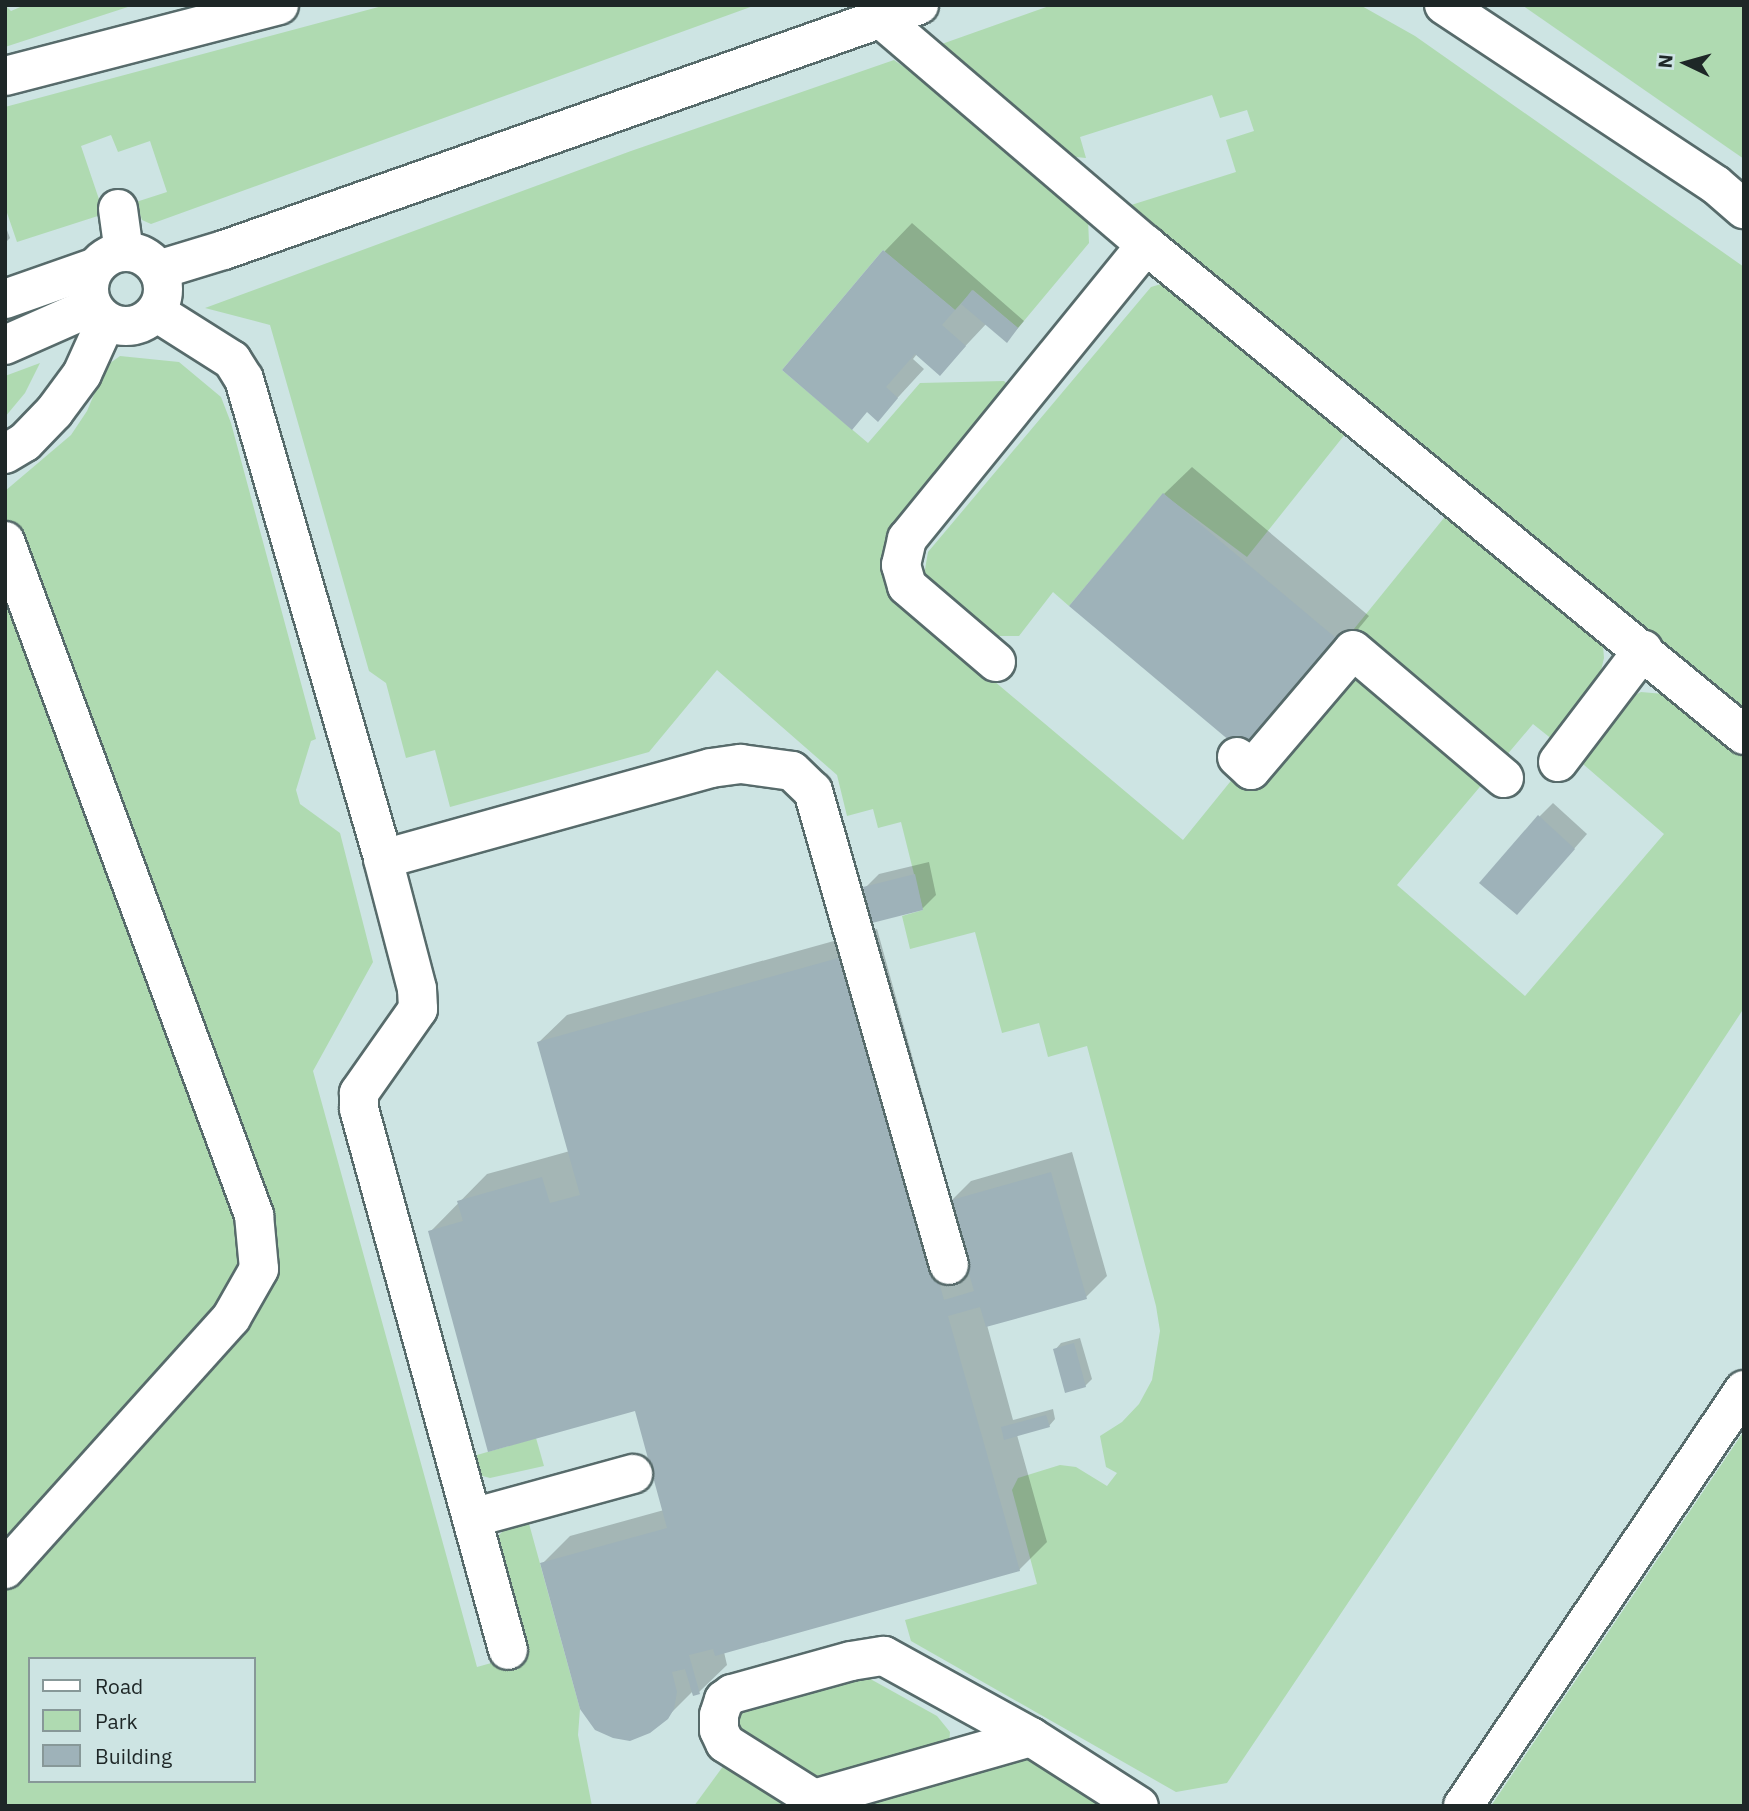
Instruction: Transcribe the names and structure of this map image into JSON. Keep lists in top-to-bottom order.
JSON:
{
  "legend": ["Road", "Park", "Building"],
  "north": "left"
}
